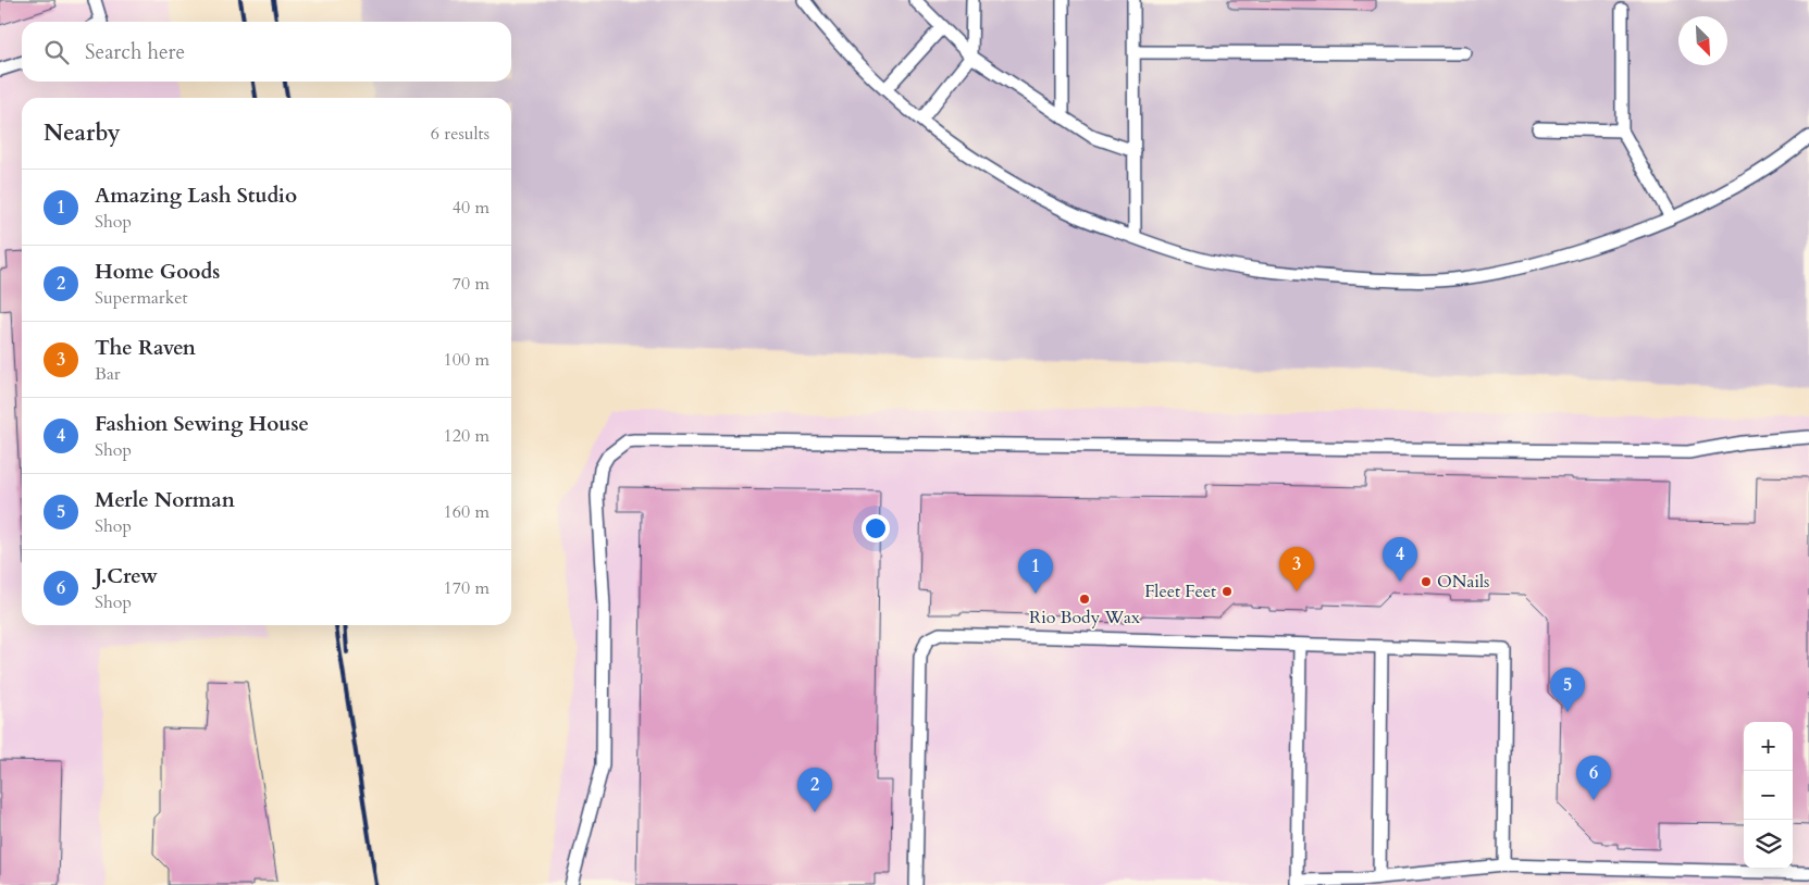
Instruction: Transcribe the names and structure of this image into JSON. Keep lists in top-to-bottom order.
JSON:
{
  "places": ["ONails", "Fleet Feet", "Rio Body Wax"],
  "north": "bottom right",
  "page": {
    "search": "Search here",
    "heading": ["Nearby", "6 results"],
    "list": [
      {
        "mark": "1",
        "name": "Amazing Lash Studio",
        "note": "Shop",
        "value": "40 m"
      },
      {
        "mark": "2",
        "name": "Home Goods",
        "note": "Supermarket",
        "value": "70 m"
      },
      {
        "mark": "3",
        "name": "The Raven",
        "note": "Bar",
        "value": "100 m"
      },
      {
        "mark": "4",
        "name": "Fashion Sewing House",
        "note": "Shop",
        "value": "120 m"
      },
      {
        "mark": "5",
        "name": "Merle Norman",
        "note": "Shop",
        "value": "160 m"
      },
      {
        "mark": "6",
        "name": "J.Crew",
        "note": "Shop",
        "value": "170 m"
      }
    ],
    "pins": [
      "4",
      "3",
      "1",
      "5",
      "6",
      "2"
    ],
    "map_buttons": ["+", "−"]
  }
}
